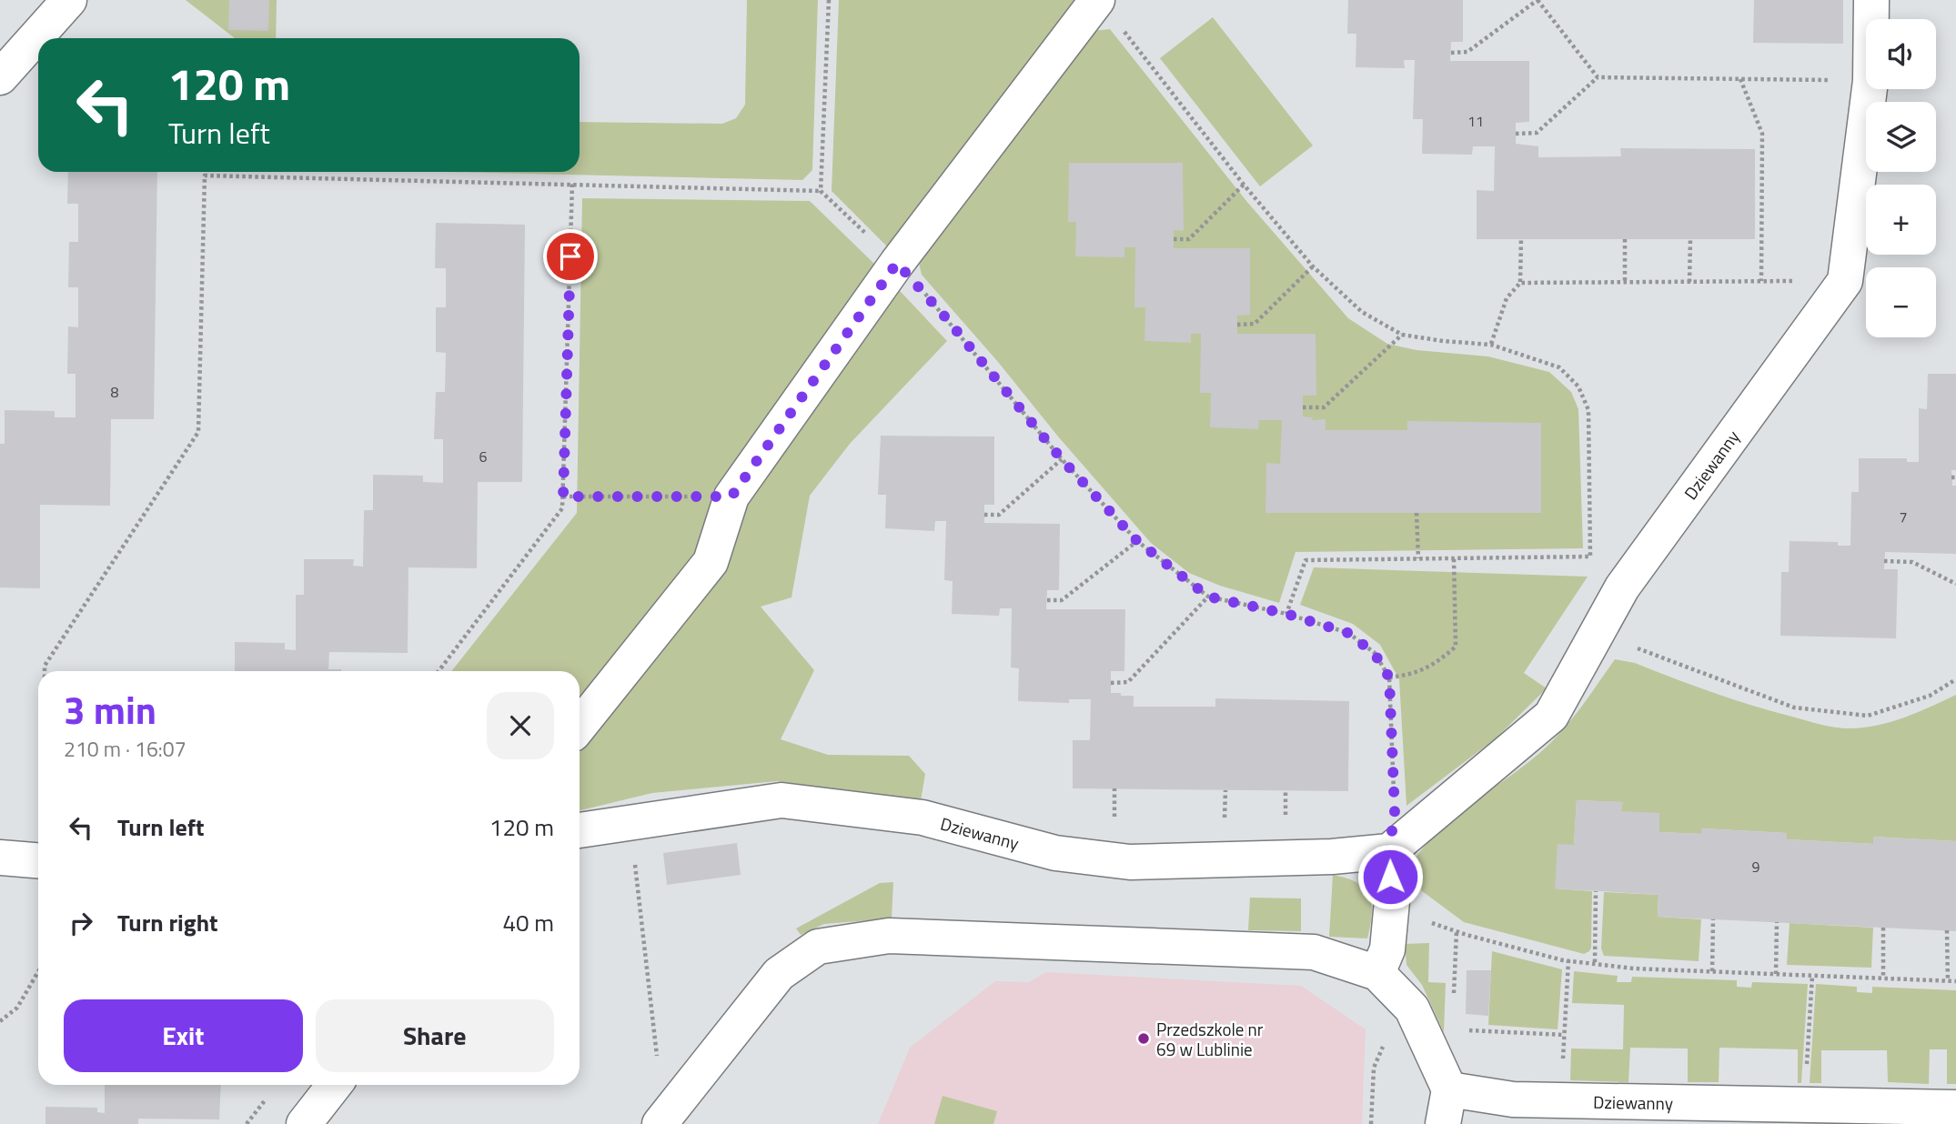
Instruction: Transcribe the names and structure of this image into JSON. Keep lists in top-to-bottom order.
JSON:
{
  "streets": {
    "street": ["Dziewanny"]
  },
  "places": ["Przedszkole nr 69 w Lublinie"],
  "house_numbers": [
    "11",
    "8",
    "6",
    "7",
    "9"
  ],
  "page": {
    "map_buttons": ["+", "−"],
    "turn": ["120 m", "Turn left"],
    "heading": ["3 min", "210 m · 16:07"],
    "list": [
      {
        "name": "Turn left",
        "value": "120 m"
      },
      {
        "name": "Turn right",
        "value": "40 m"
      }
    ],
    "buttons": ["Exit", "Share"]
  }
}
